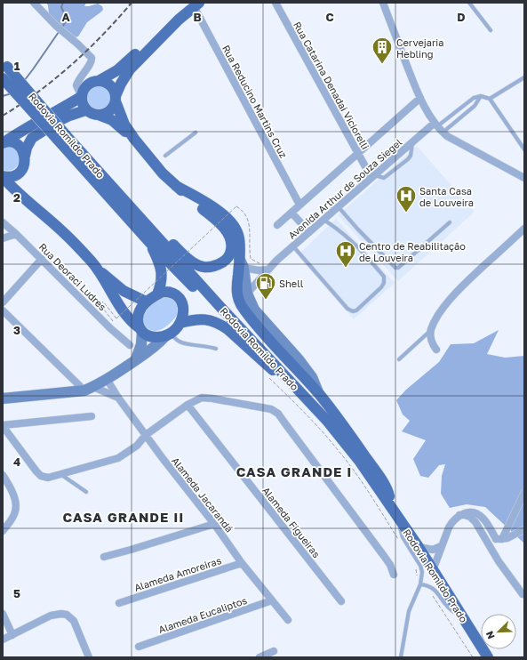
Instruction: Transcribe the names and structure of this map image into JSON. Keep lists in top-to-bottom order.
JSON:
{
  "streets": {
    "main road": ["Rodovia Romildo Prado"],
    "street": [
      "Rua Catarina Denadai Viciorelli",
      "Rua Reducino Martins Cruz",
      "Avenida Arthur de Souza Siegel",
      "Rua Deoraci Ludres",
      "Alameda Jacarandá",
      "Alameda Figueiras",
      "Alameda Amoreiras",
      "Alameda Eucaliptos"
    ]
  },
  "crossings": [
    ["Rua Catarina Denadai Viciorelli", "Avenida Arthur de Souza Siegel"],
    ["Alameda Jacarandá", "Alameda Amoreiras"],
    ["Alameda Jacarandá", "Alameda Eucaliptos"]
  ],
  "districts": ["CASA GRANDE I", "CASA GRANDE II"],
  "places": {
    "building": ["Cervejaria Hebling"],
    "hospital": ["Santa Casa de Louveira", "Centro de Reabilitação de Louveira"],
    "fuel station": ["Shell"]
  },
  "north": "bottom left",
  "grid": {
    "columns": [
      "A",
      "B",
      "C",
      "D"
    ],
    "rows": [
      "1",
      "2",
      "3",
      "4",
      "5"
    ]
  }
}
